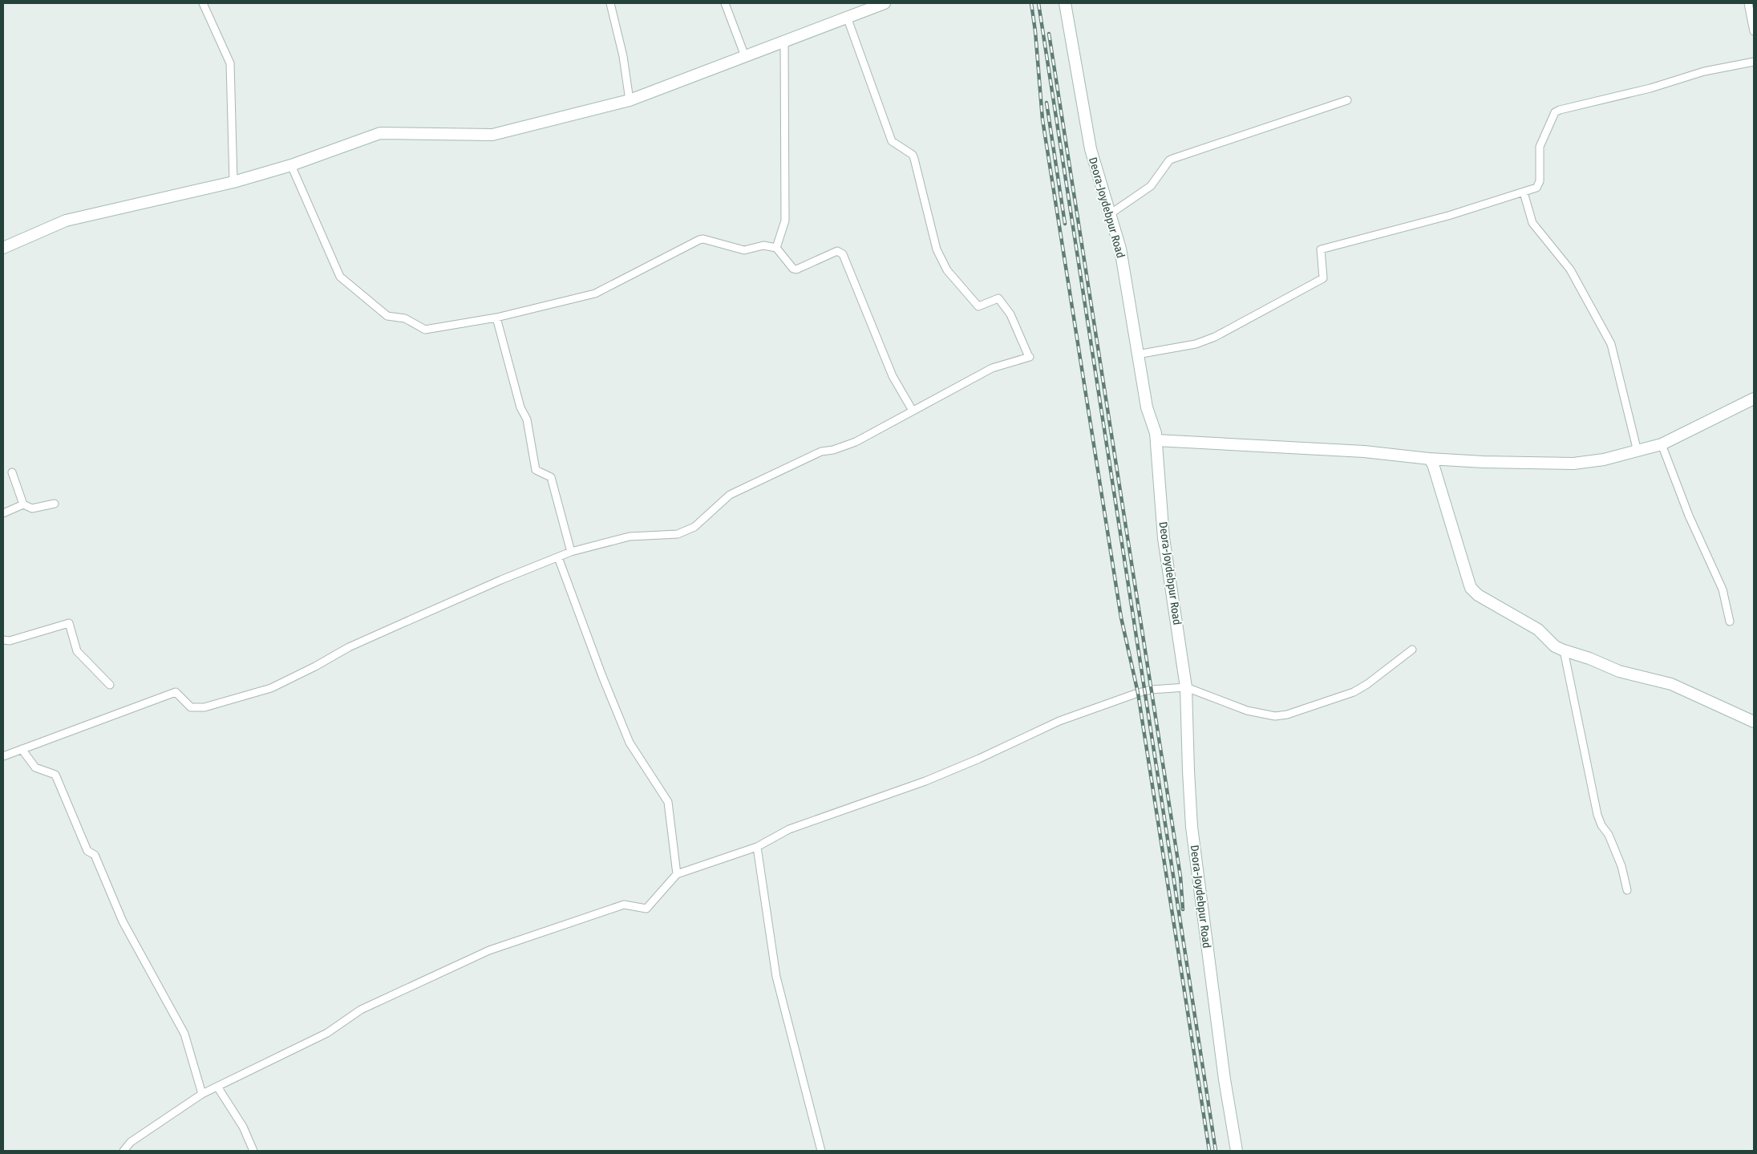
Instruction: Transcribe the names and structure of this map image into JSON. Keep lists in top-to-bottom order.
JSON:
{
  "streets": {
    "street": ["Deora-Joydebpur Road"]
  }
}
